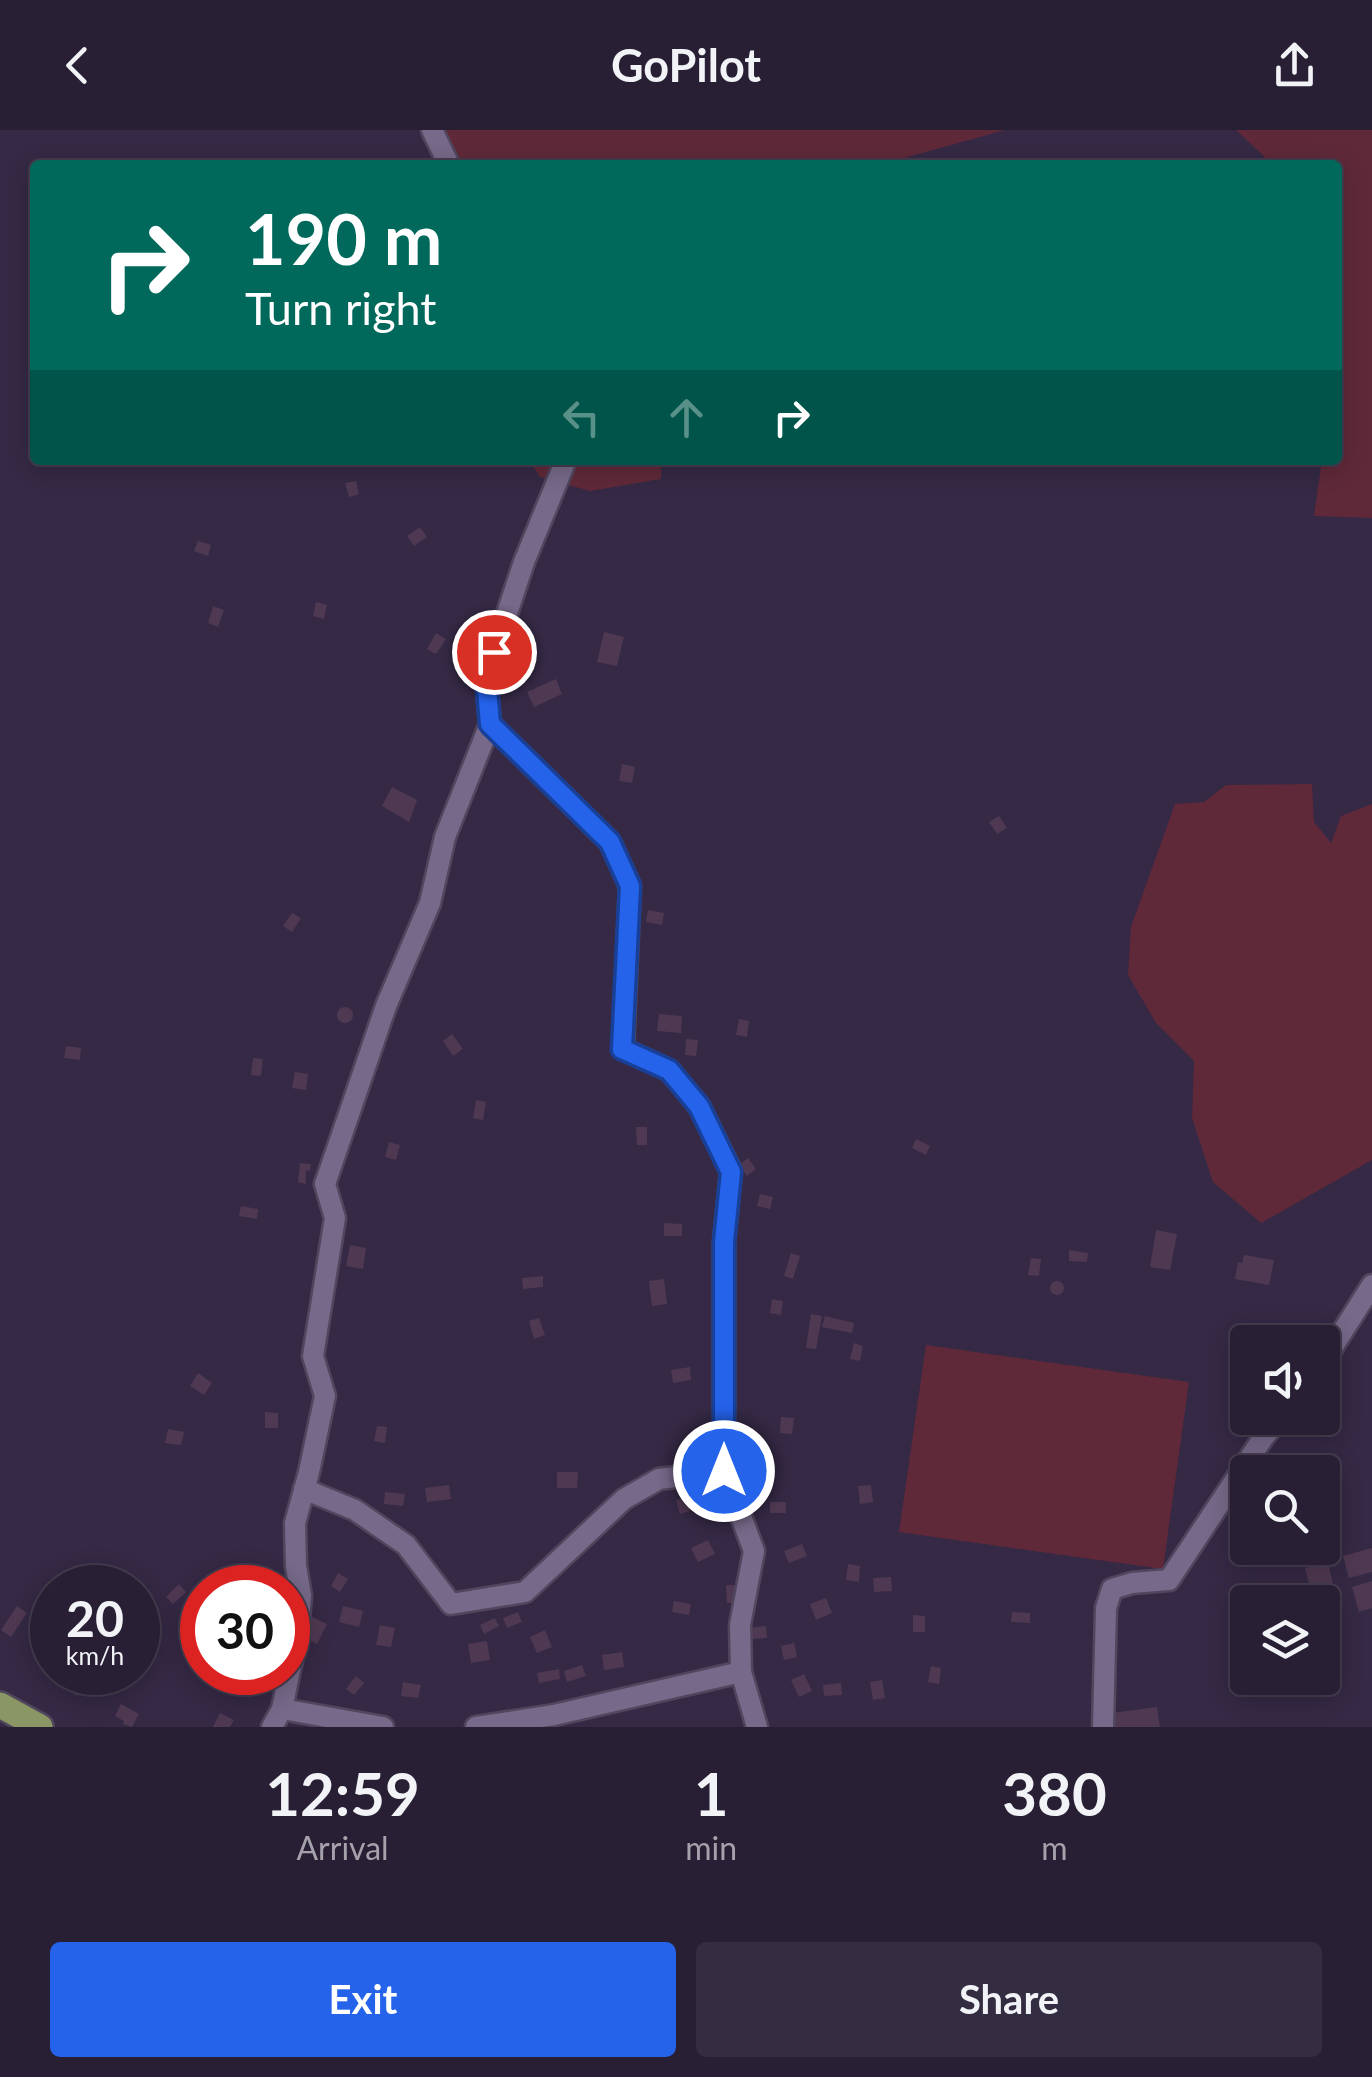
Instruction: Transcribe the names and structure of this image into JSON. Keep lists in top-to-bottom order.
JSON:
{
  "page": {
    "header": "GoPilot",
    "turn": ["190 m", "Turn right"],
    "speed": "20 km/h",
    "limit": "30",
    "eta": [
      "12:59",
      "Arrival",
      "1",
      "min",
      "380",
      "m"
    ],
    "buttons": ["Exit", "Share"]
  }
}
